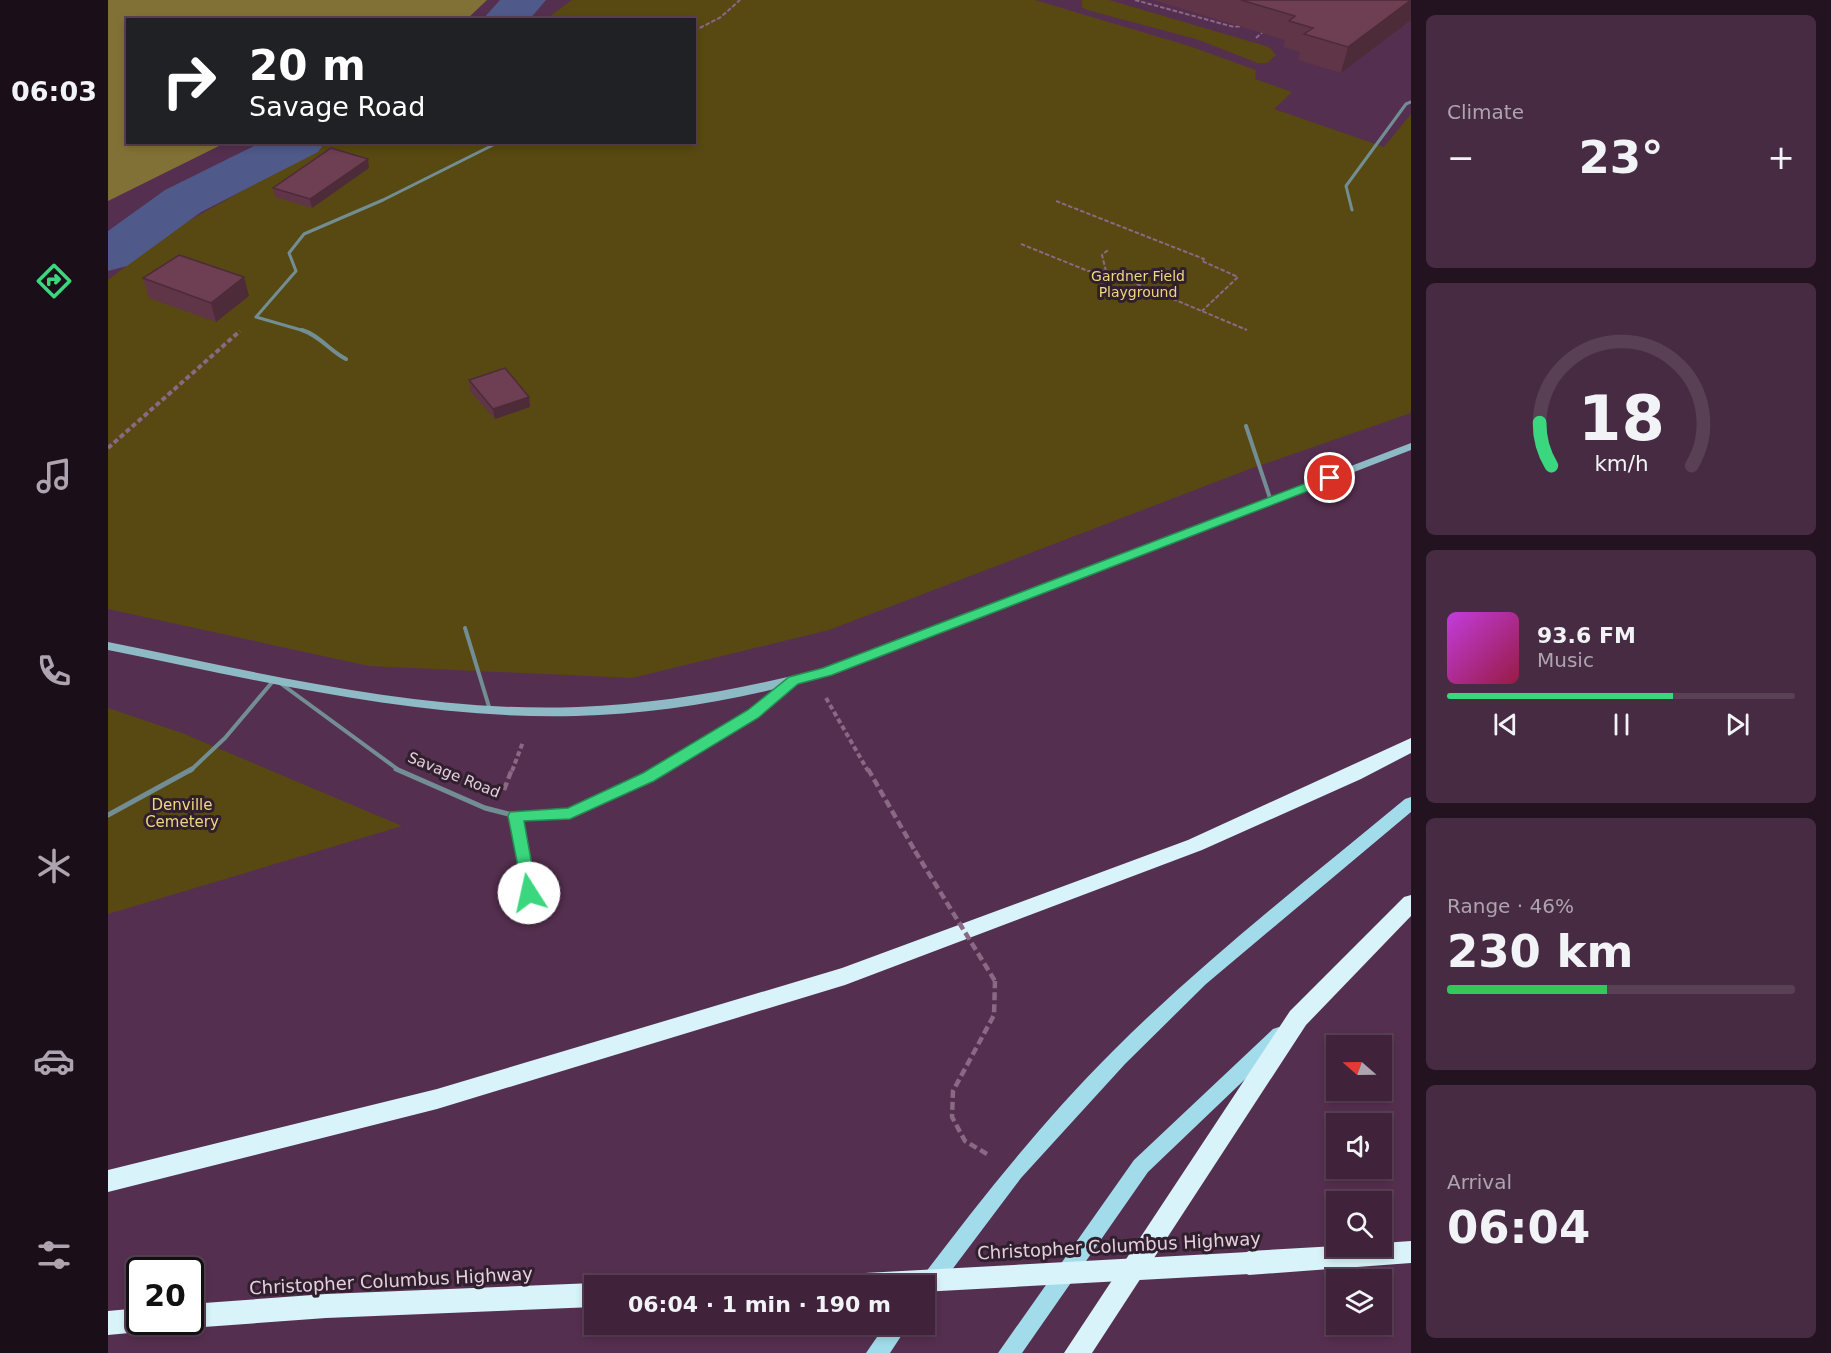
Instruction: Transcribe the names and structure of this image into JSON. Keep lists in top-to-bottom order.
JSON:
{
  "streets": {
    "highway": ["Christopher Columbus Highway"],
    "street": ["Savage Road"]
  },
  "parks": ["Gardner Field Playground", "Denville Cemetery"],
  "north": "left",
  "page": {
    "tabs": "06:03",
    "tile": [
      "Climate",
      ["Range · 46%", "230 km"],
      ["Arrival", "06:04"]
    ],
    "turn": ["20 m", "Savage Road"],
    "heat": ["−", "23°", "+"],
    "song": ["93.6 FM", "Music"],
    "limit": "20",
    "trip": "06:04 · 1 min · 190 m",
    "gauge": ["18", "km/h"]
  }
}
